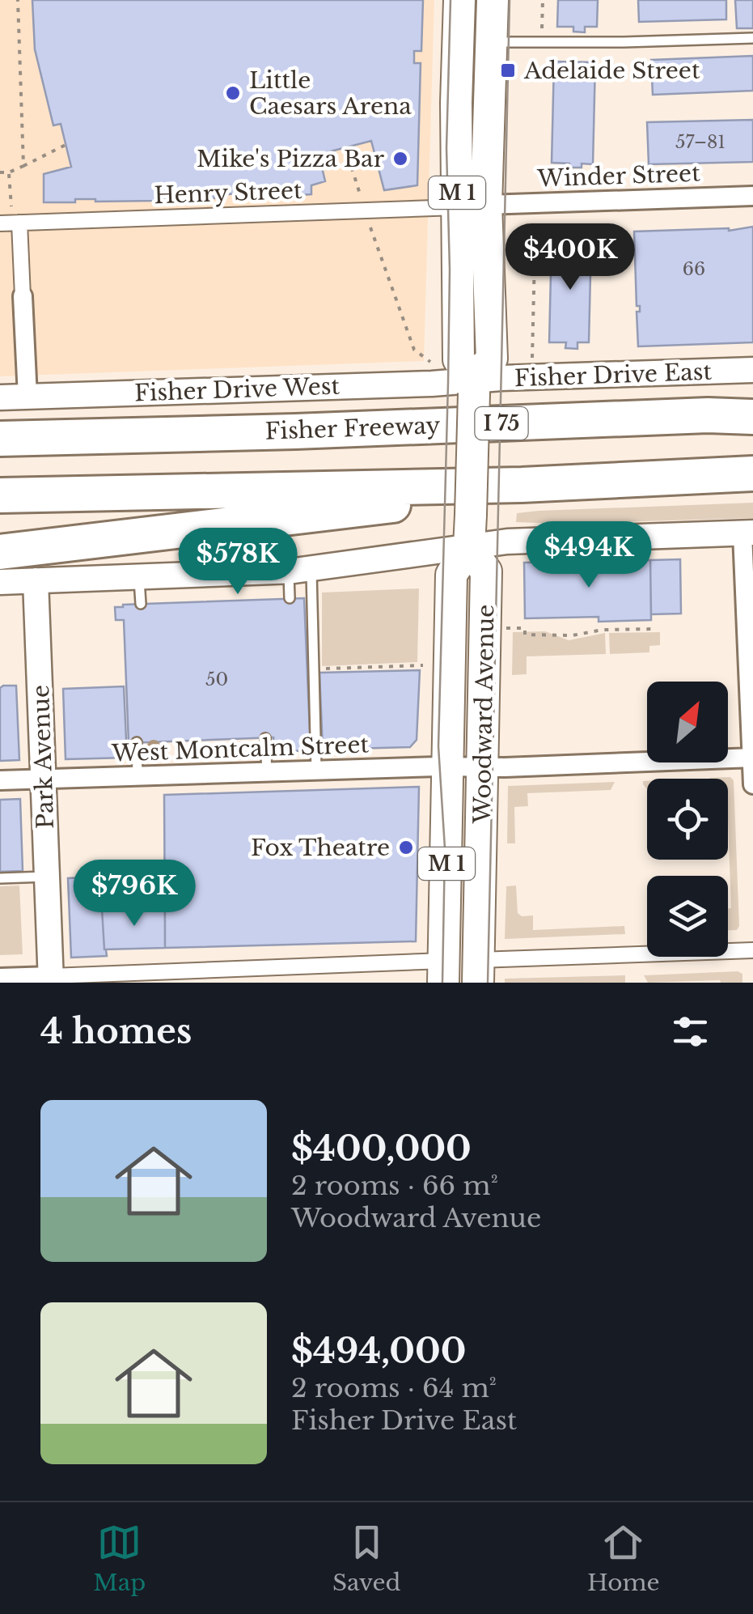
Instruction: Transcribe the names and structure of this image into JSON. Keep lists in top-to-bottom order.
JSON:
{
  "streets": {
    "highway": ["I 75", "Fisher Freeway"],
    "main road": ["M 1", "Woodward Avenue"],
    "street": [
      "Winder Street",
      "Henry Street",
      "Fisher Drive East",
      "Fisher Drive West",
      "West Montcalm Street",
      "Park Avenue"
    ]
  },
  "crossings": [
    ["Winder Street", "Henry Street"],
    ["Winder Street", "Woodward Avenue"],
    ["Henry Street", "Woodward Avenue"],
    ["Fisher Drive East", "Fisher Drive West"],
    ["Fisher Drive East", "Woodward Avenue"],
    ["Fisher Drive West", "Woodward Avenue"],
    ["I 75", "Fisher Freeway"],
    ["Woodward Avenue", "West Montcalm Street"],
    ["West Montcalm Street", "Park Avenue"]
  ],
  "places": {
    "transit": ["Adelaide Street"],
    "other": ["Little Caesars Arena", "Mike's Pizza Bar", "Fox Theatre"]
  },
  "house_numbers": ["57–81", "66", "50"],
  "north": "top right",
  "page": {
    "price": [
      "$400K",
      "$494K",
      "$578K",
      "$796K"
    ],
    "heading": "4 homes",
    "list": [
      {
        "name": "$400,000",
        "note": "2 rooms · 66 m² · Woodward Avenue"
      },
      {
        "name": "$494,000",
        "note": "2 rooms · 64 m² · Fisher Drive East"
      }
    ],
    "tabs": ["Map", "Saved", "Home"]
  }
}
